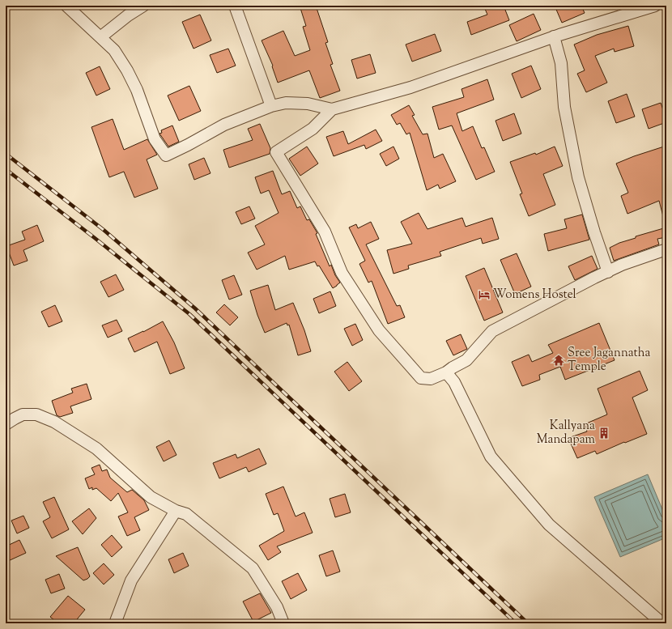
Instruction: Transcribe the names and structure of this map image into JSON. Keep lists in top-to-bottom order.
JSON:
{
  "places": {
    "hotel": ["Womens Hostel"],
    "temple": ["Sree Jagannatha Temple"],
    "building": ["Kallyana Mandapam"]
  }
}
